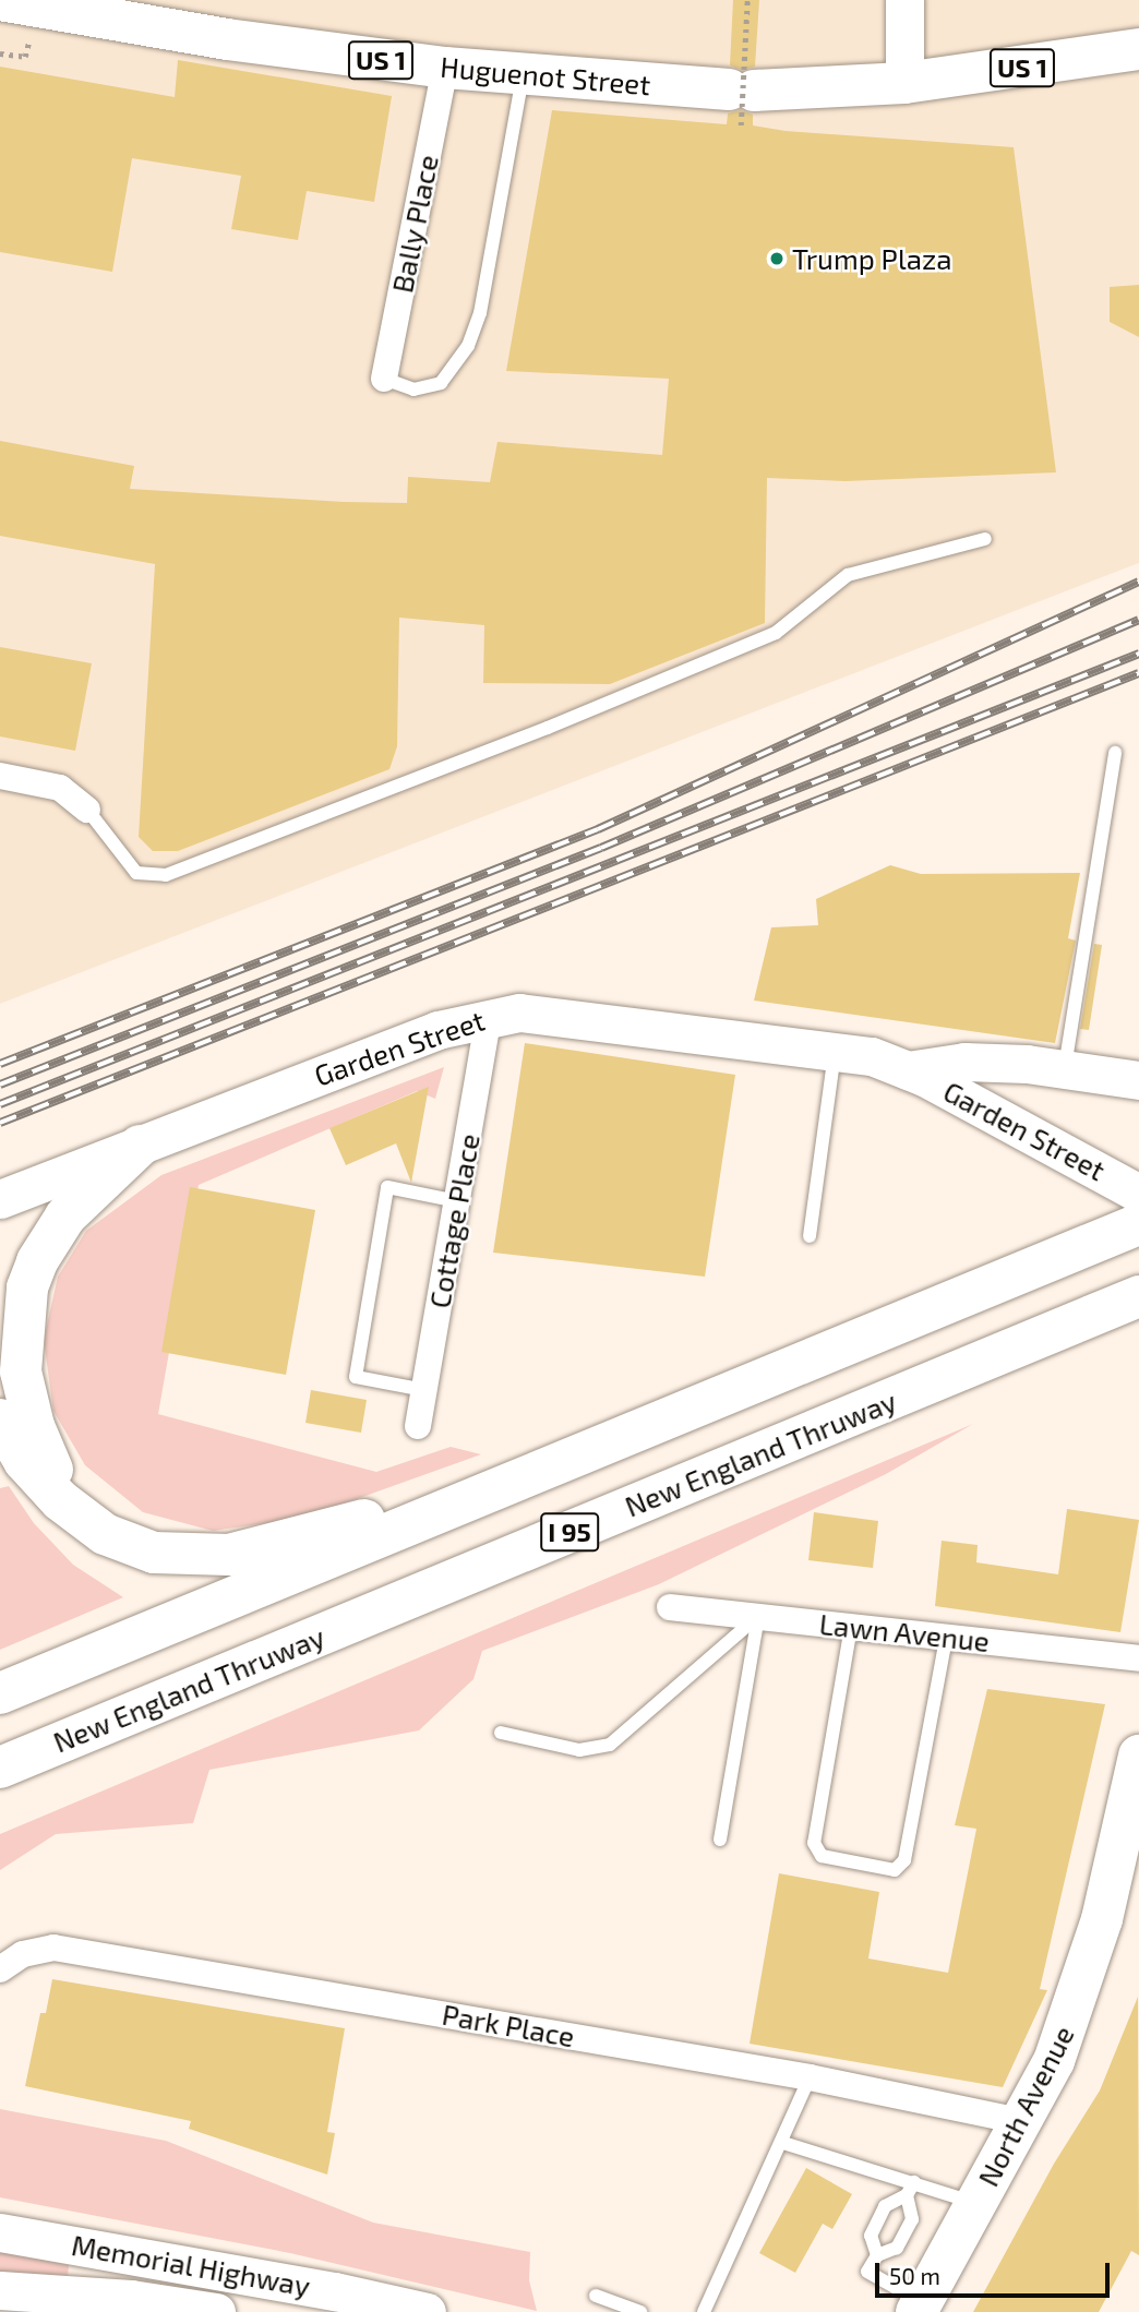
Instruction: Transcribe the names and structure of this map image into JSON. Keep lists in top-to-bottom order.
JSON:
{
  "streets": {
    "main road": [
      "US 1",
      "Huguenot Street",
      "Garden Street",
      "New England Thruway",
      "I 95",
      "North Avenue",
      "Memorial Highway"
    ],
    "street": [
      "Bally Place",
      "Cottage Place",
      "Lawn Avenue",
      "Park Place"
    ]
  },
  "crossings": [
    ["Huguenot Street", "Bally Place"],
    ["Garden Street", "Cottage Place"],
    ["Park Place", "North Avenue"]
  ],
  "places": ["Trump Plaza"],
  "scale_bar": "50 m"
}
